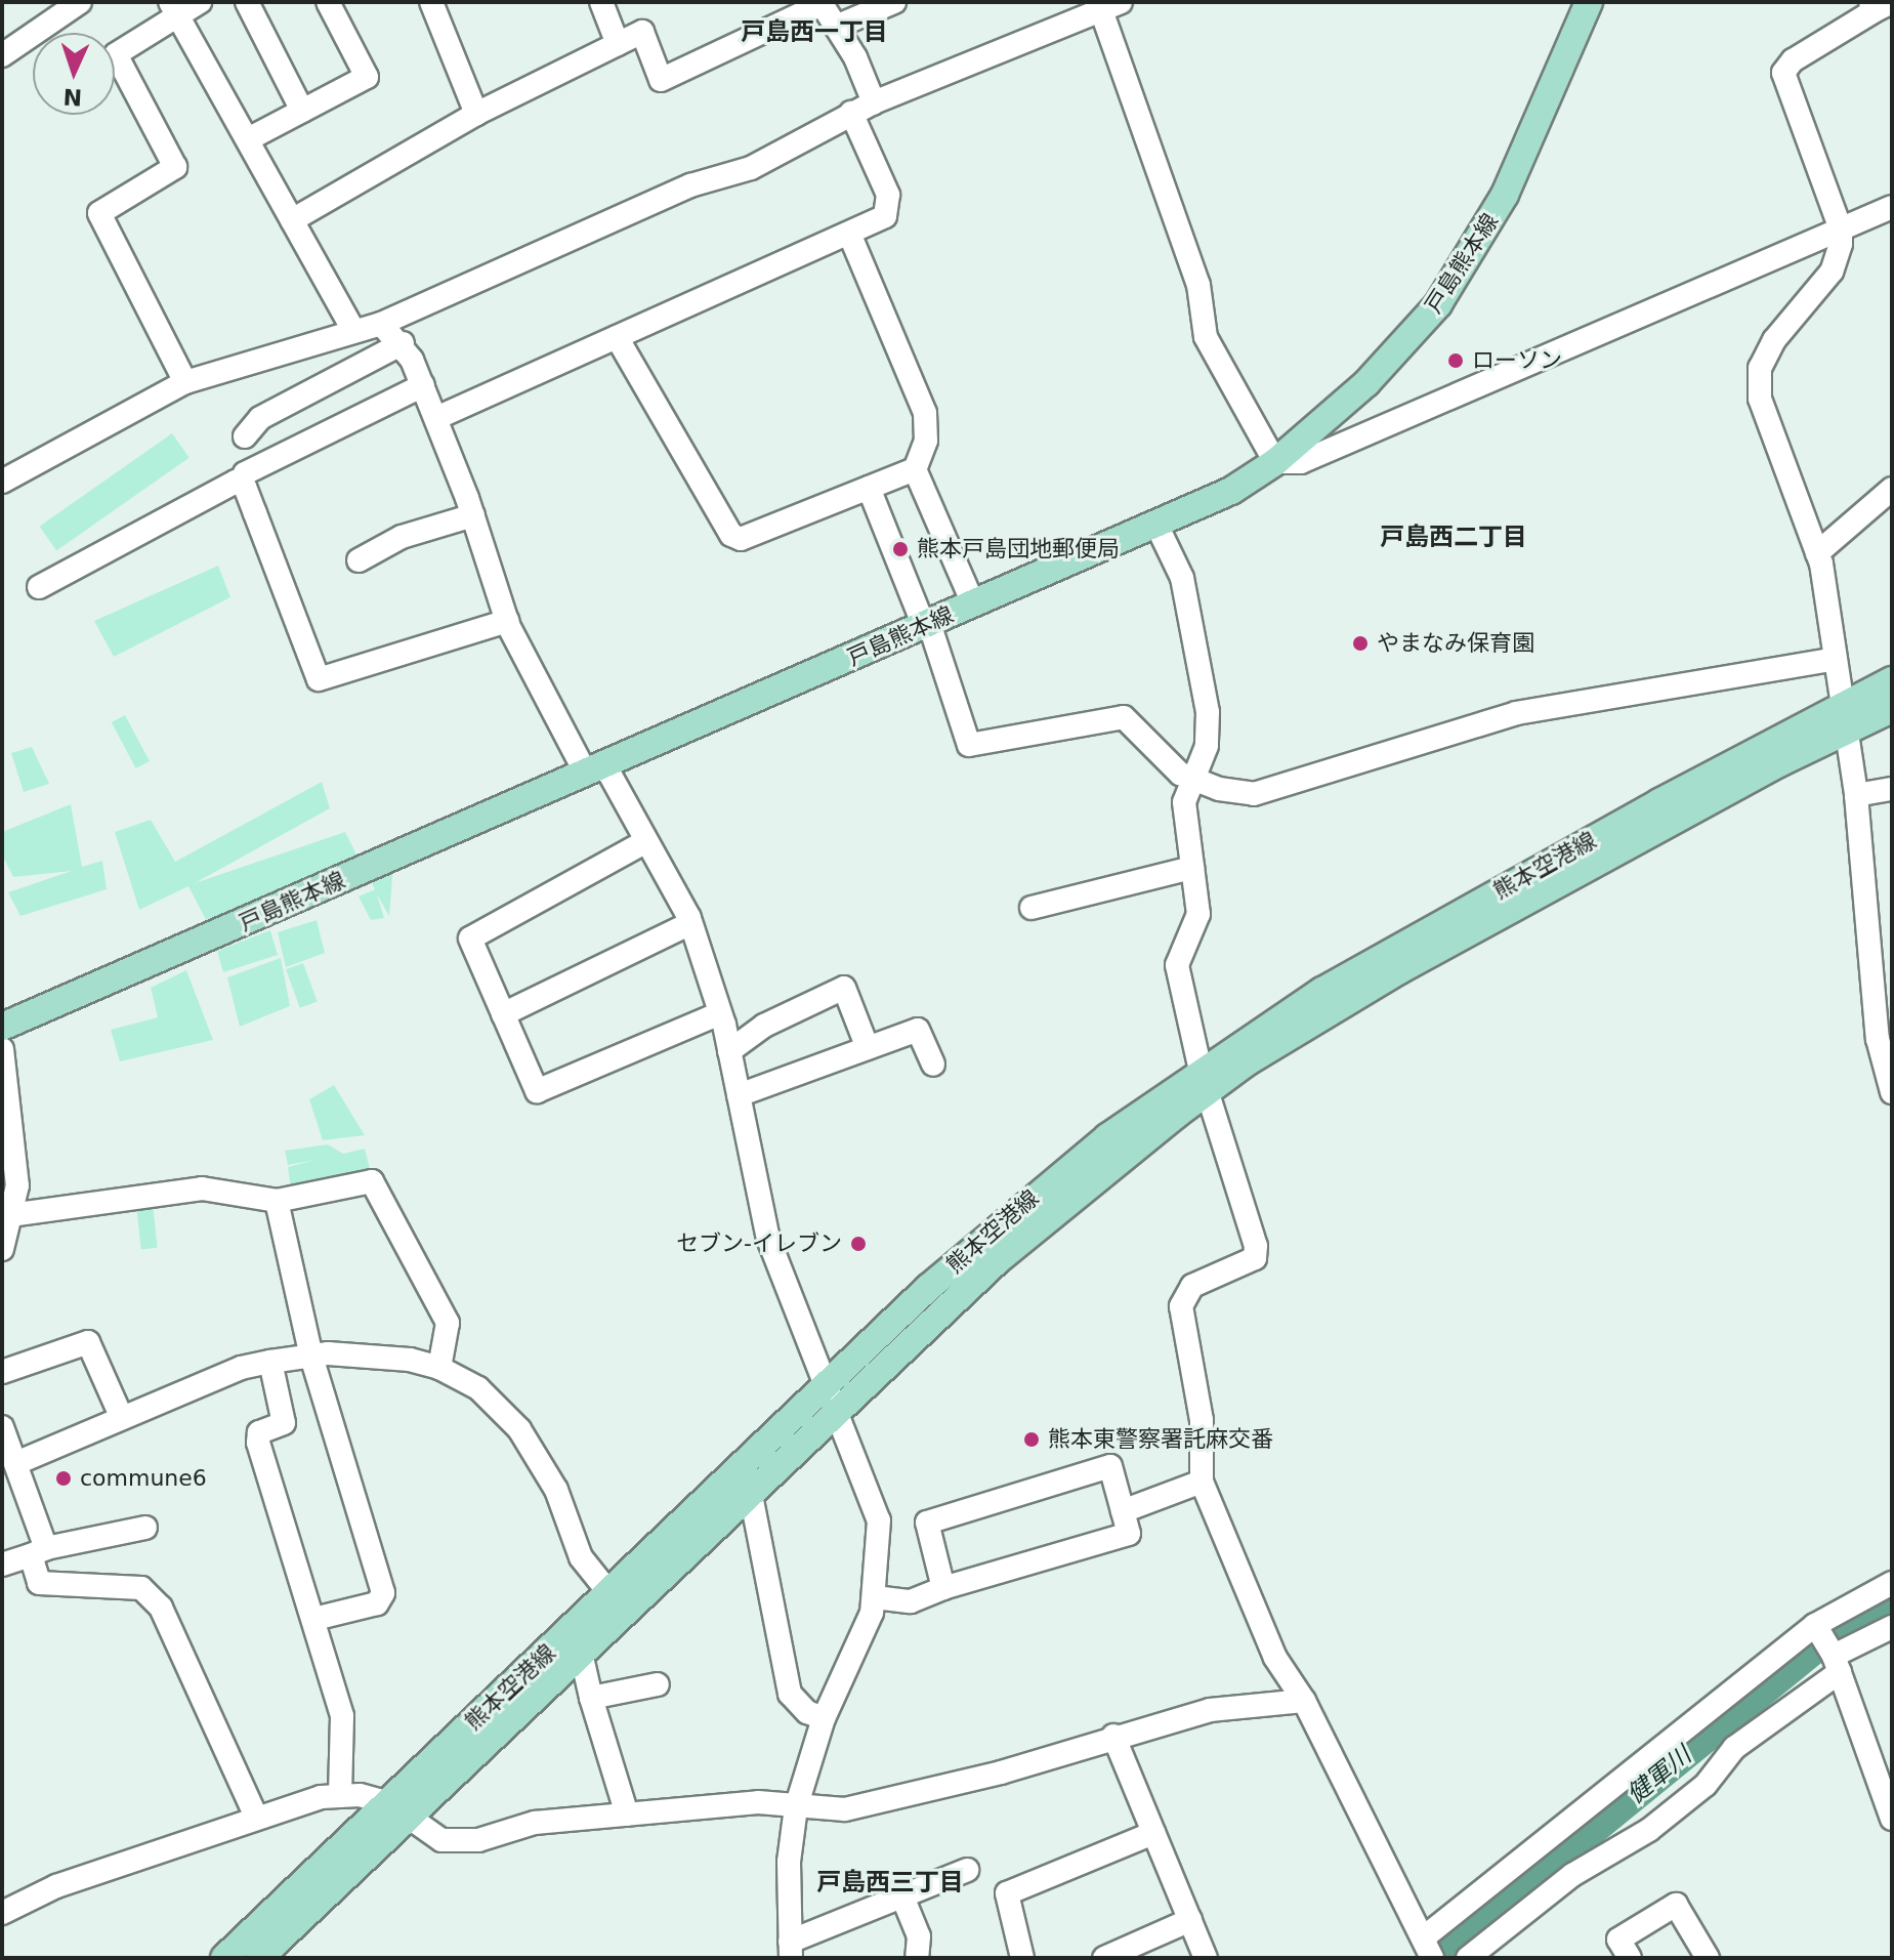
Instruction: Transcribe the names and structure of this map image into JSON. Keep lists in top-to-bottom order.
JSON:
{
  "streets": {
    "main road": ["戸島熊本線", "熊本空港線"]
  },
  "districts": ["戸島西一丁目", "戸島西二丁目", "戸島西三丁目"],
  "water": ["健軍川"],
  "places": [
    "ローソン",
    "熊本戸島団地郵便局",
    "やまなみ保育園",
    "セブン-イレブン",
    "熊本東警察署託麻交番",
    "commune6"
  ],
  "north": "bottom"
}
